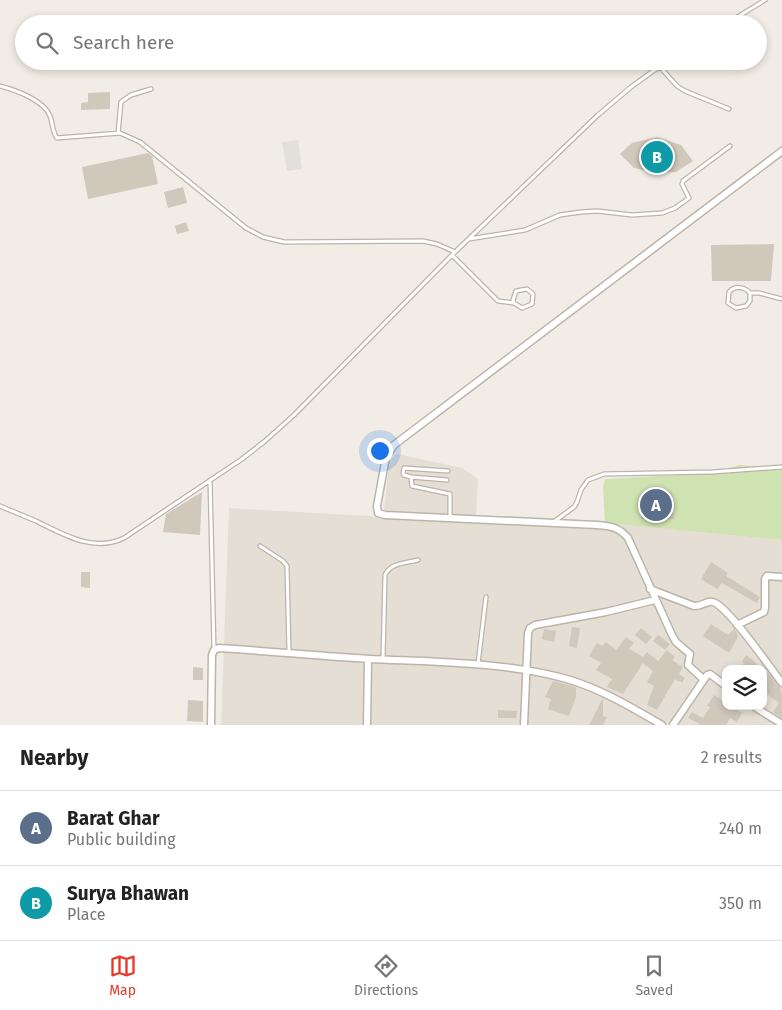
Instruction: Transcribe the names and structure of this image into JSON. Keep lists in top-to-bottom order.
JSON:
{
  "page": {
    "search": "Search here",
    "pins": ["B", "A"],
    "heading": ["Nearby", "2 results"],
    "list": [
      {
        "mark": "A",
        "name": "Barat Ghar",
        "note": "Public building",
        "value": "240 m"
      },
      {
        "mark": "B",
        "name": "Surya Bhawan",
        "note": "Place",
        "value": "350 m"
      }
    ],
    "nav": ["Map", "Directions", "Saved"]
  }
}
